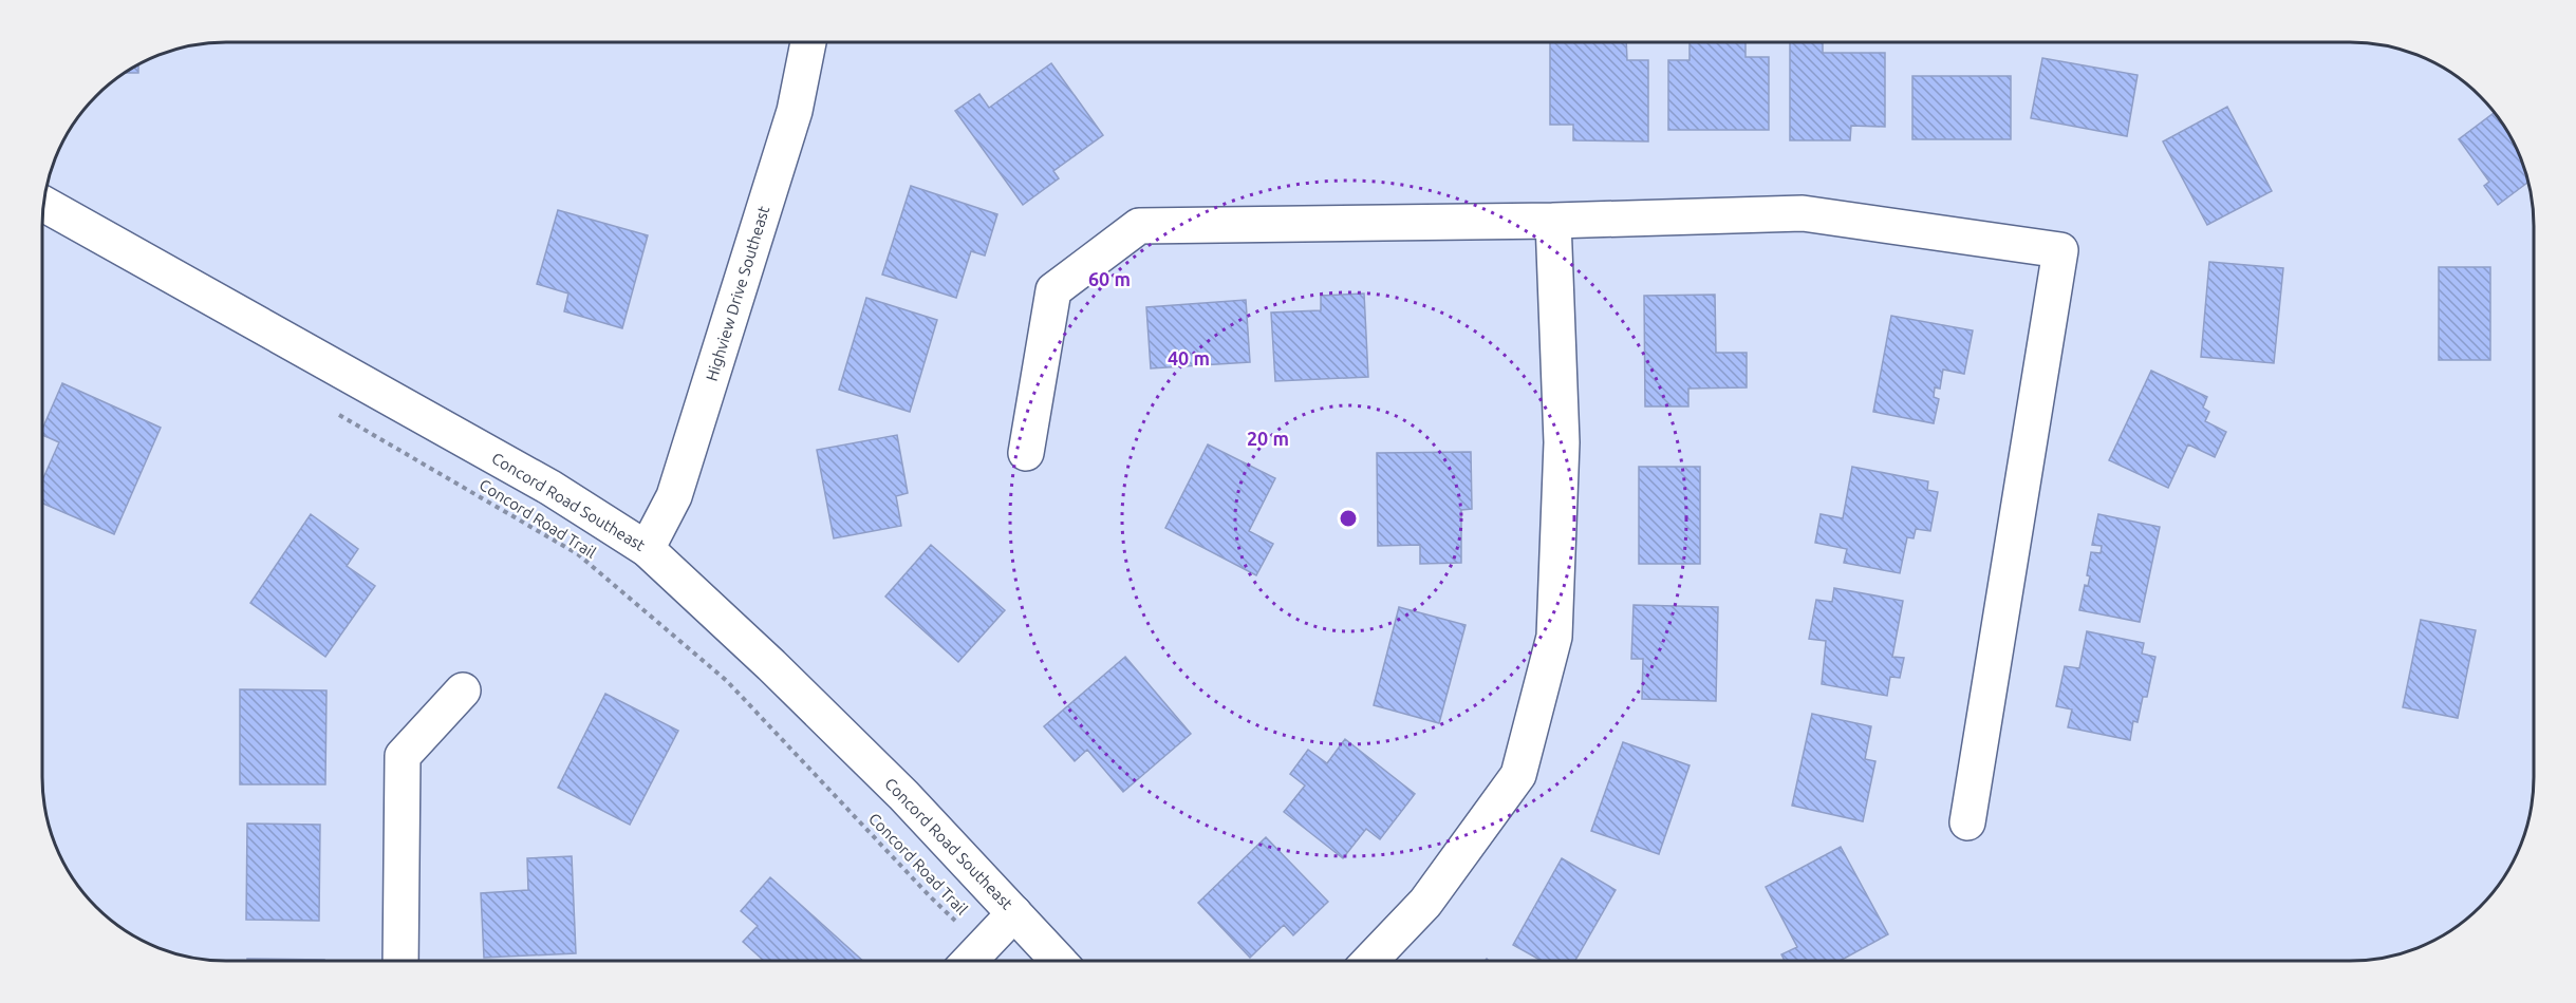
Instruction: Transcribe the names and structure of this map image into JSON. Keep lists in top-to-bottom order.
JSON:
{
  "streets": {
    "street": ["Highview Drive Southeast", "Concord Road Southeast"],
    "path": ["Concord Road Trail"]
  },
  "crossings": [
    ["Highview Drive Southeast", "Concord Road Southeast"]
  ],
  "rings": ["60 m", "40 m", "20 m"]
}
